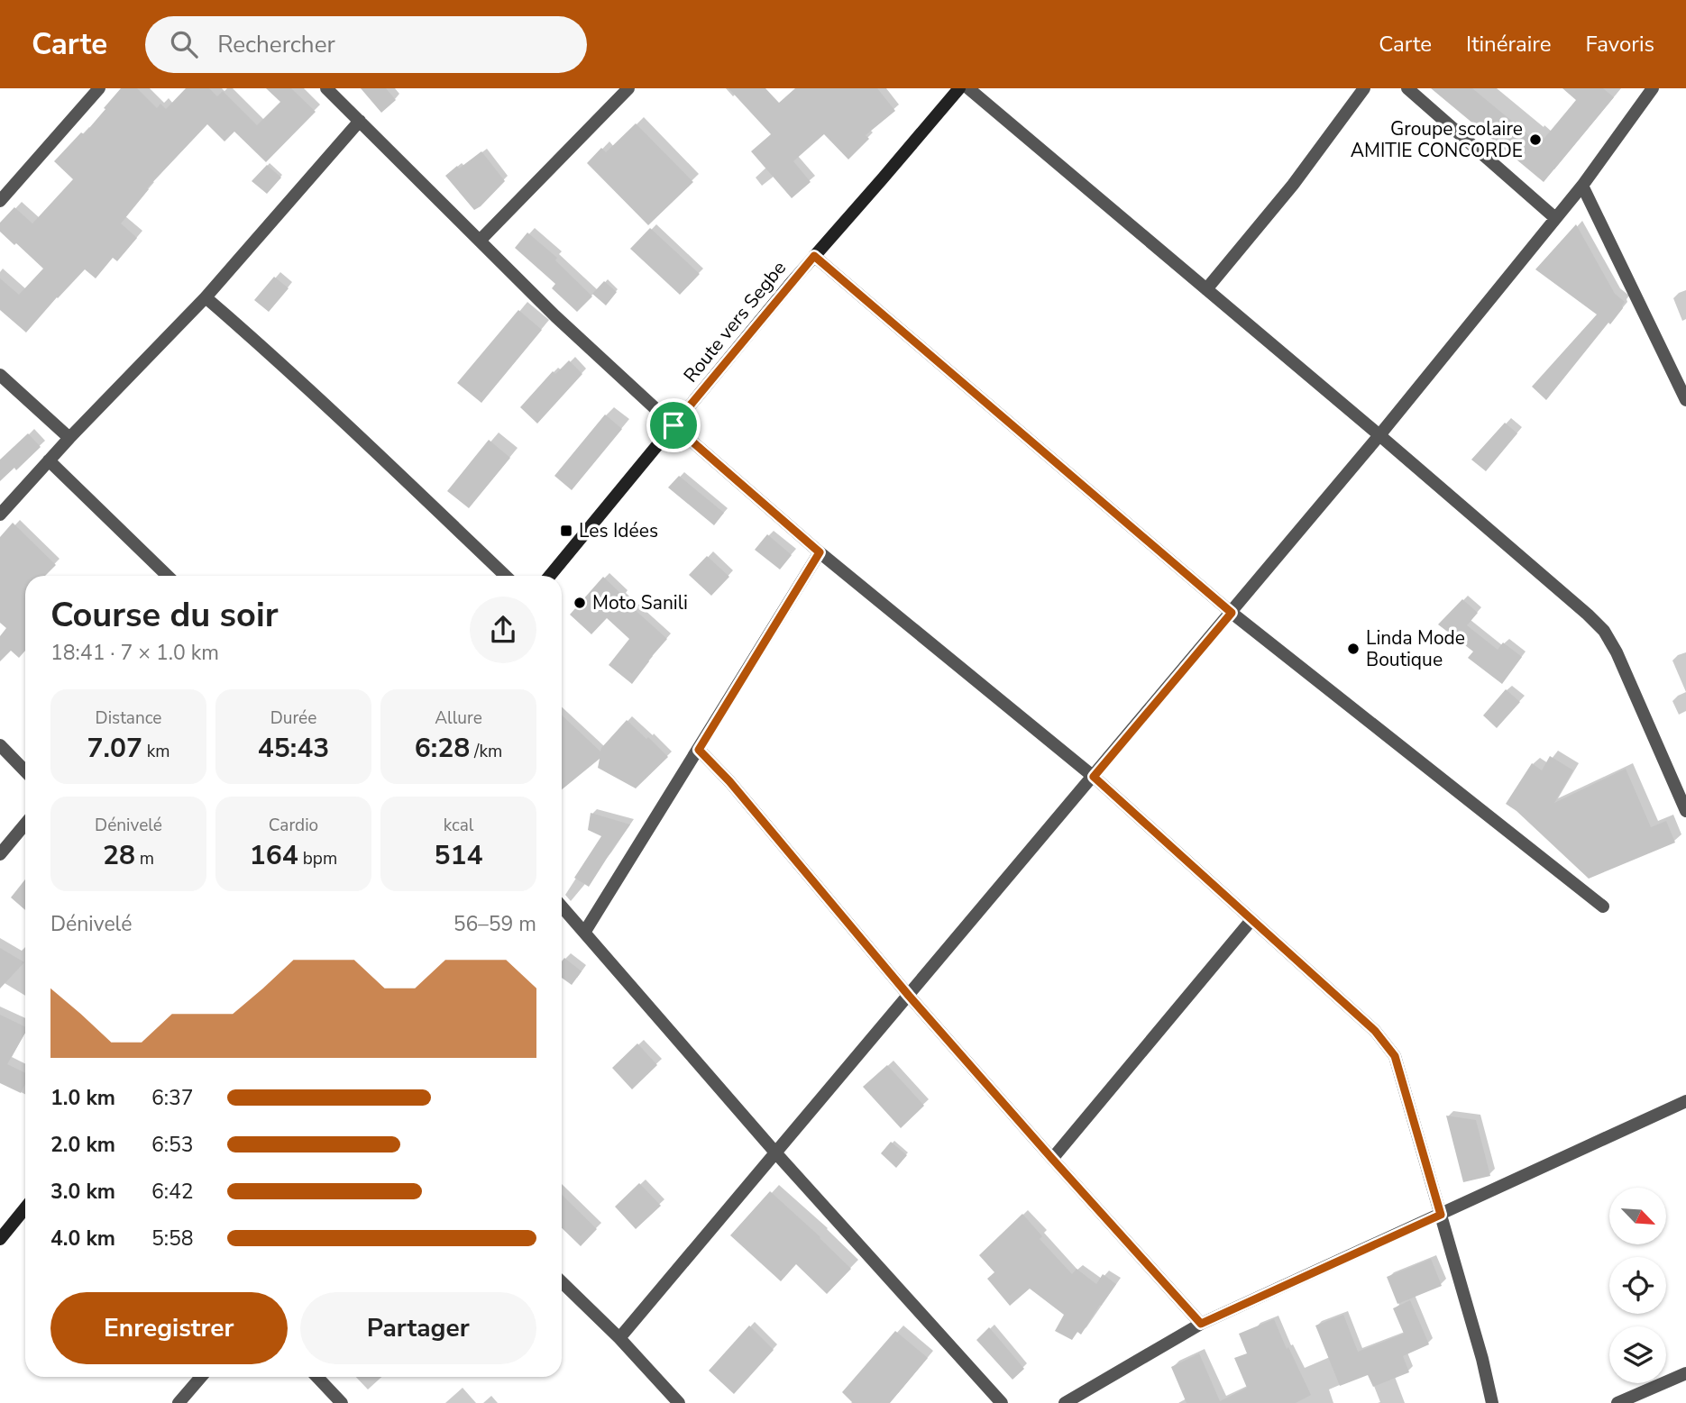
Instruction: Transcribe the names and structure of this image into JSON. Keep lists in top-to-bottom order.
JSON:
{
  "streets": {
    "main road": ["Route vers Segbe"]
  },
  "places": {
    "other": ["Groupe scolaire AMITIE CONCORDE", "Moto Sanili", "Linda Mode Boutique"],
    "transit": ["Les Idées"]
  },
  "north": "bottom right",
  "page": {
    "header": "Carte",
    "search": "Rechercher",
    "nav": ["Carte", "Itinéraire", "Favoris"],
    "heading": ["Course du soir", "18:41 · 7 × 1.0 km"],
    "stats": [
      ["Distance", "7.07 km"],
      ["Durée", "45:43"],
      ["Allure", "6:28 /km"],
      ["Dénivelé", "28 m"],
      ["Cardio", "164 bpm"],
      ["kcal", "514"]
    ],
    "chart": ["Dénivelé", "56–59 m"],
    "list": [
      {
        "name": "1.0 km",
        "note": "6:37"
      },
      {
        "name": "2.0 km",
        "note": "6:53"
      },
      {
        "name": "3.0 km",
        "note": "6:42"
      },
      {
        "name": "4.0 km",
        "note": "5:58"
      }
    ],
    "buttons": ["Enregistrer", "Partager"]
  }
}
